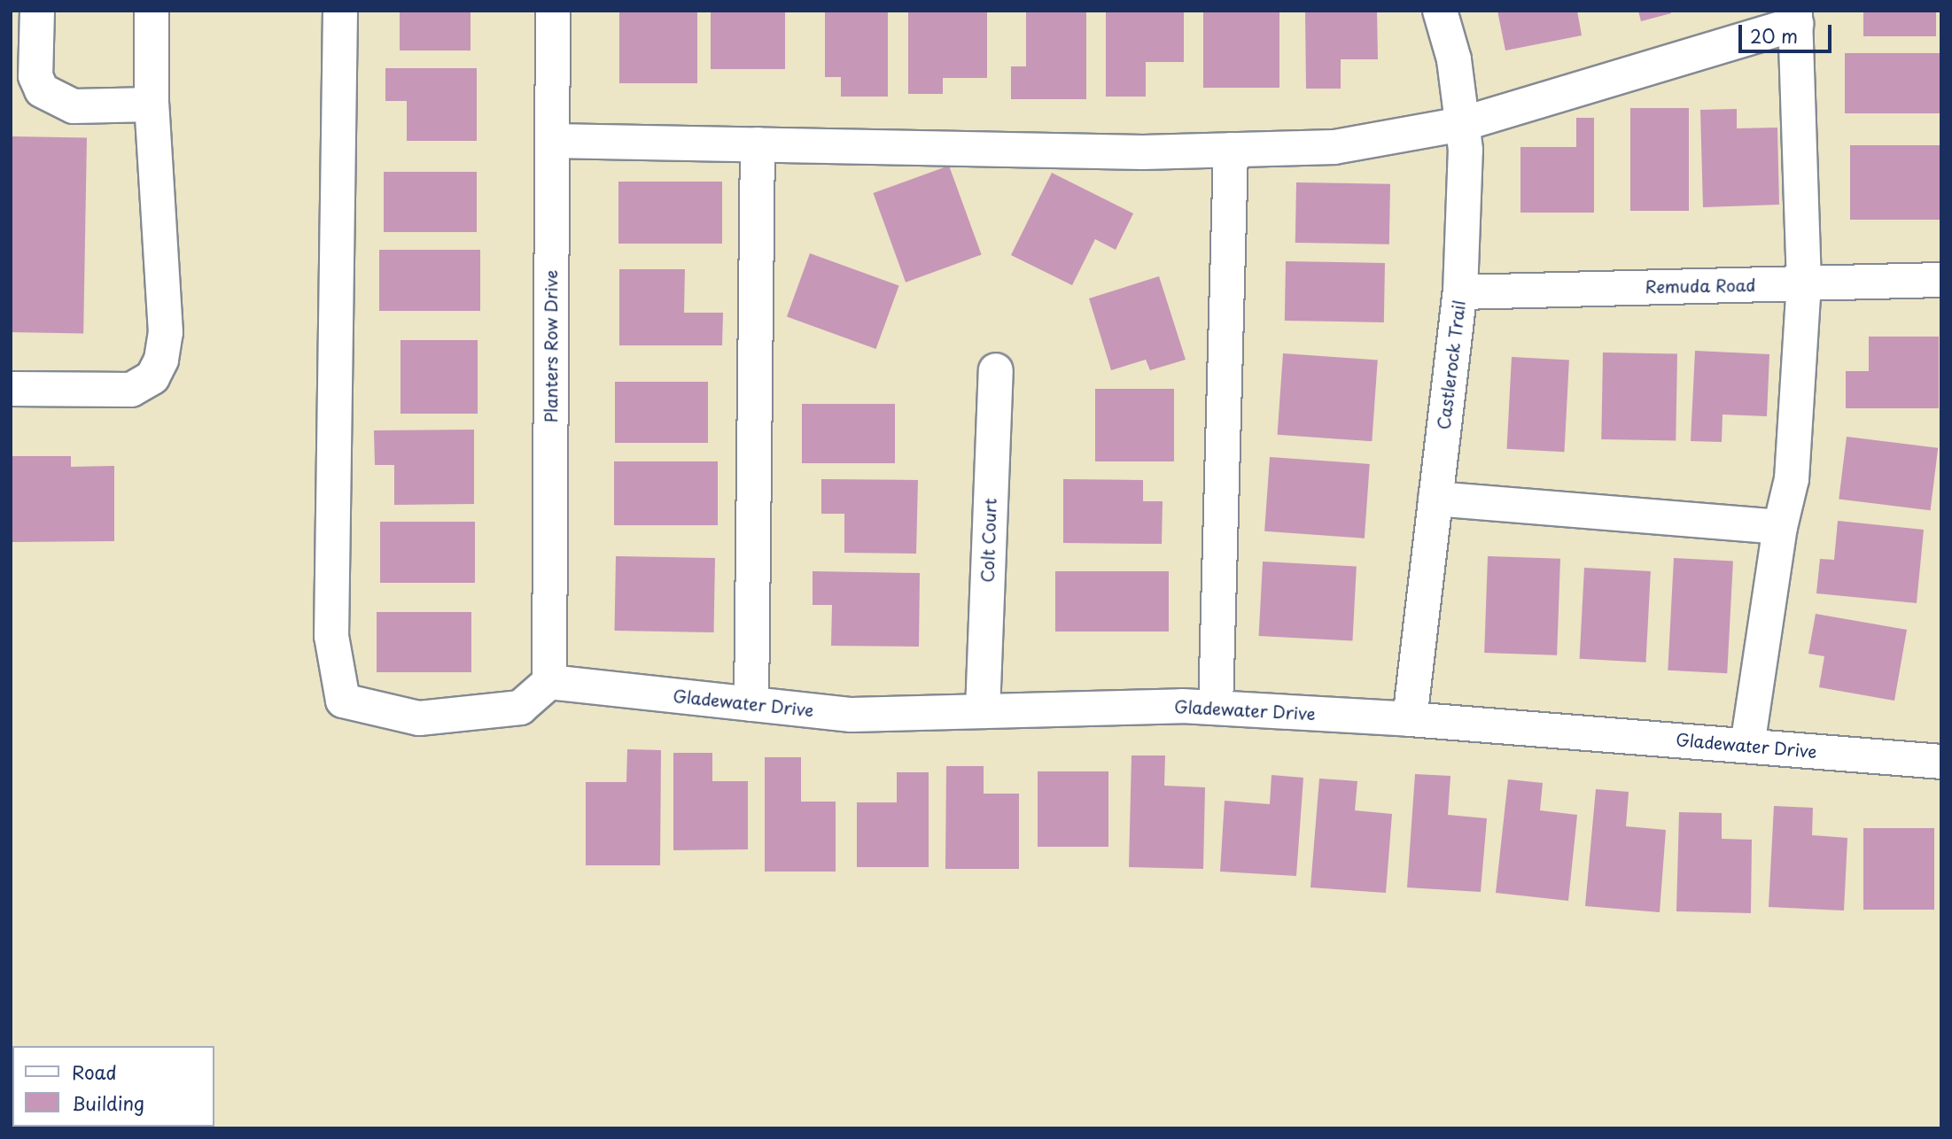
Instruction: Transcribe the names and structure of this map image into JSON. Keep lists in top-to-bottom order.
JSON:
{
  "streets": {
    "street": [
      "Remuda Road",
      "Planters Row Drive",
      "Castlerock Trail",
      "Colt Court",
      "Gladewater Drive"
    ]
  },
  "crossings": [
    ["Remuda Road", "Castlerock Trail"],
    ["Planters Row Drive", "Gladewater Drive"],
    ["Castlerock Trail", "Gladewater Drive"],
    ["Colt Court", "Gladewater Drive"]
  ],
  "legend": ["Road", "Building"],
  "scale_bar": "20 m"
}
